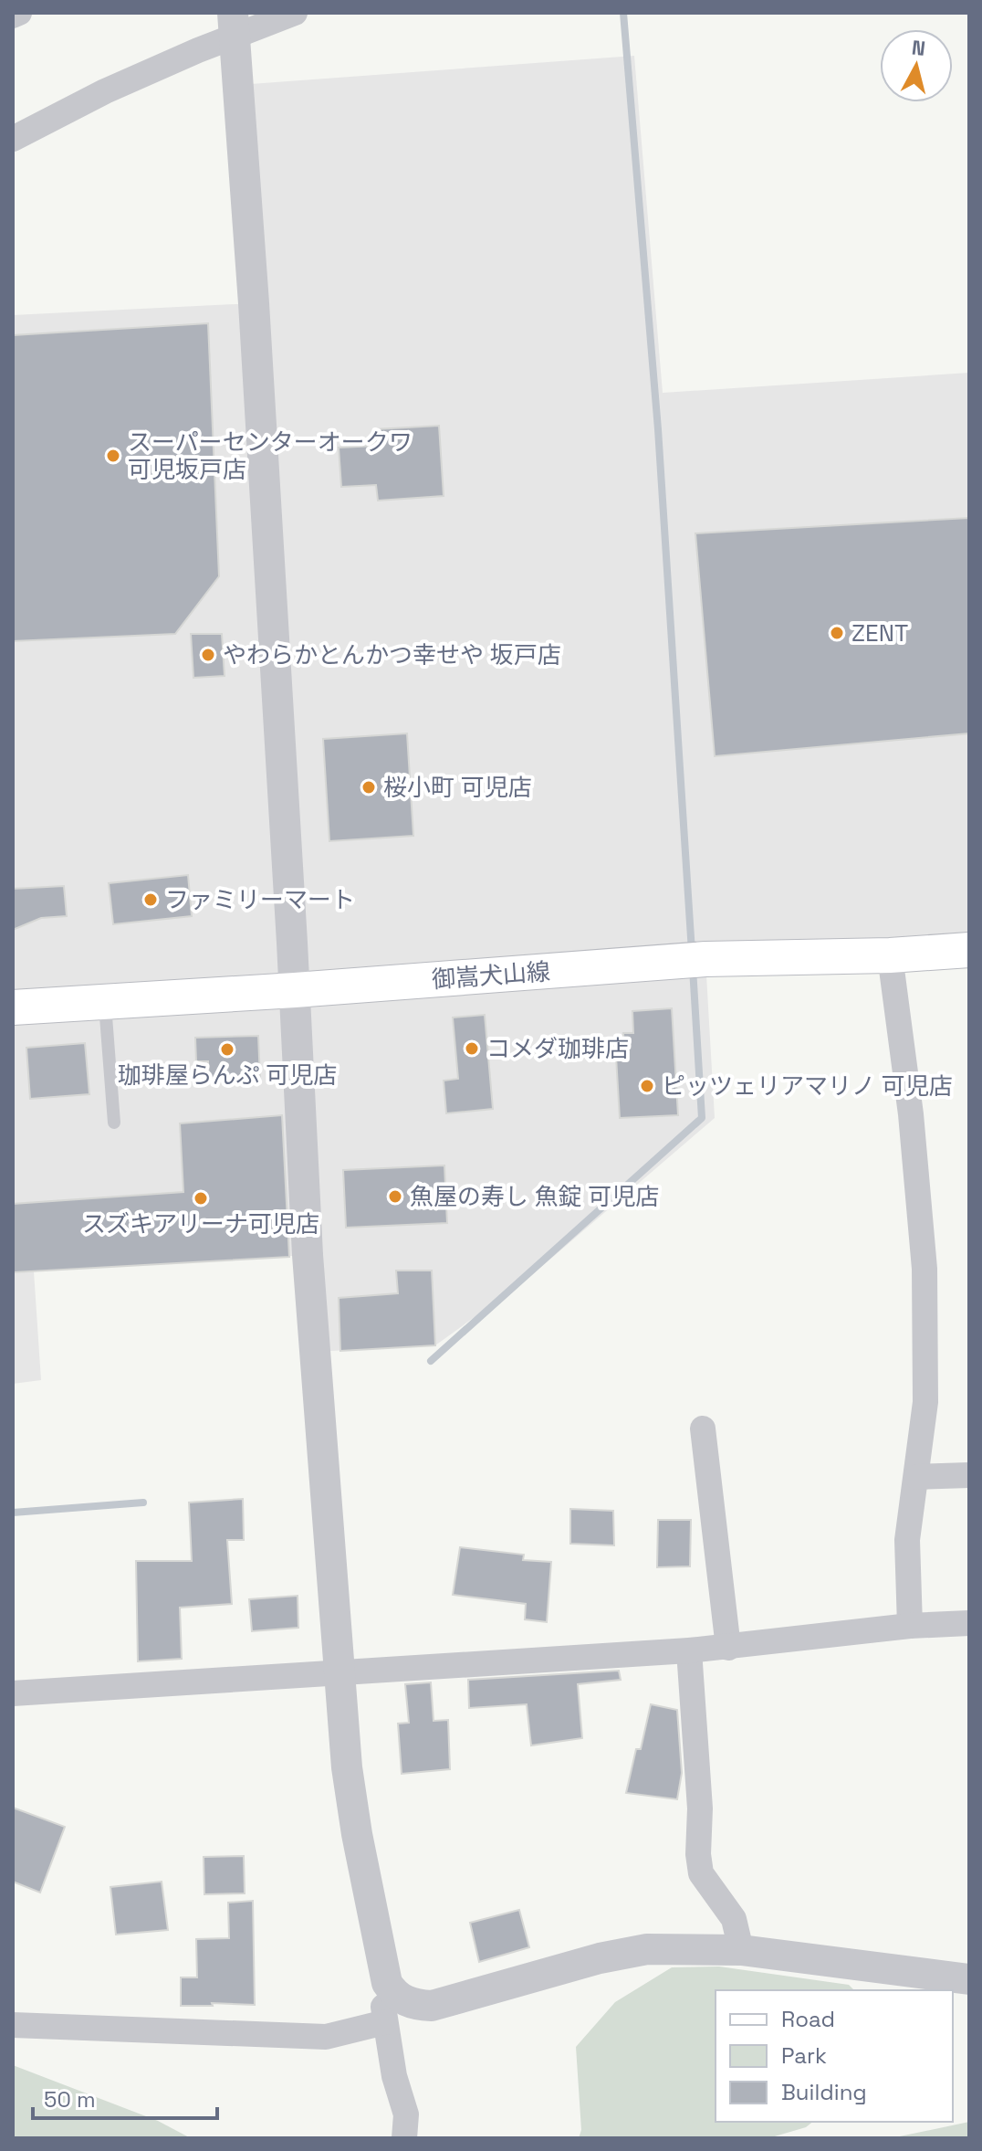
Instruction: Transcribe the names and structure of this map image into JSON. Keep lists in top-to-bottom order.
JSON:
{
  "streets": {
    "main road": ["御嵩犬山線"]
  },
  "places": [
    "スーパーセンターオークワ 可児坂戸店",
    "ZENT",
    "やわらかとんかつ幸せや 坂戸店",
    "桜小町 可児店",
    "ファミリーマート",
    "コメダ珈琲店",
    "珈琲屋らんぷ 可児店",
    "ピッツェリアマリノ 可児店",
    "魚屋の寿し 魚錠 可児店",
    "スズキアリーナ可児店"
  ],
  "legend": ["Road", "Park", "Building"],
  "scale_bar": "50 m",
  "north": "top"
}
